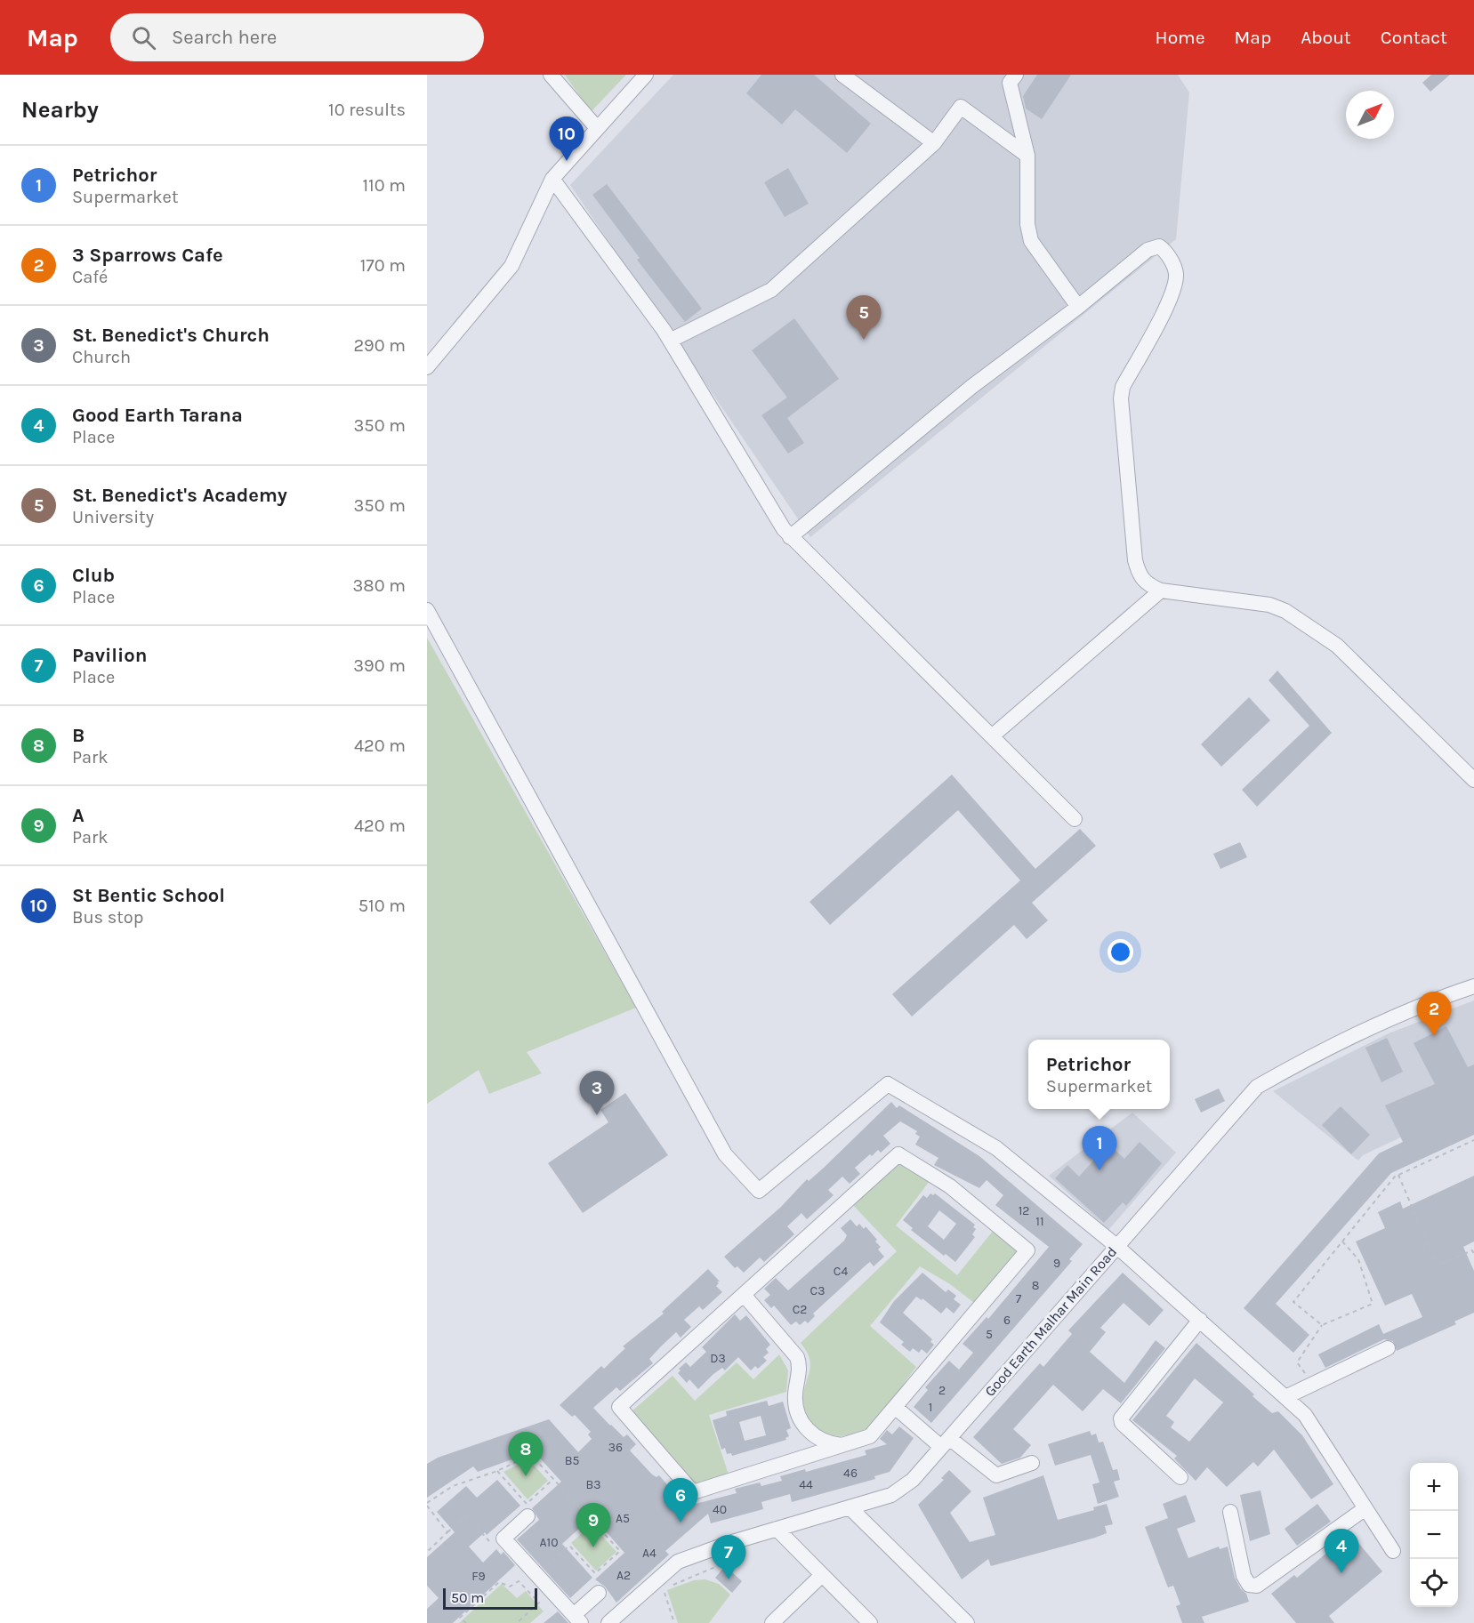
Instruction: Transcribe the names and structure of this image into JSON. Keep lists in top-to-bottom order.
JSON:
{
  "streets": {
    "street": ["Good Earth Malhar Main Road"]
  },
  "house_numbers": [
    "12",
    "11",
    "9",
    "C4",
    "8",
    "C3",
    "7",
    "C2",
    "6",
    "5",
    "D3",
    "2",
    "1",
    "36",
    "B5",
    "46",
    "B3",
    "44",
    "40",
    "A5",
    "A10",
    "A4",
    "A2",
    "F9"
  ],
  "scale_bar": "50 m",
  "north": "top right",
  "page": {
    "header": "Map",
    "search": "Search here",
    "nav": [
      "Home",
      "Map",
      "About",
      "Contact"
    ],
    "heading": ["Nearby", "10 results"],
    "pins": [
      "10",
      "5",
      "2",
      "3",
      "1",
      "8",
      "6",
      "9",
      "4",
      "7"
    ],
    "list": [
      {
        "mark": "1",
        "name": "Petrichor",
        "note": "Supermarket",
        "value": "110 m"
      },
      {
        "mark": "2",
        "name": "3 Sparrows Cafe",
        "note": "Café",
        "value": "170 m"
      },
      {
        "mark": "3",
        "name": "St. Benedict's Church",
        "note": "Church",
        "value": "290 m"
      },
      {
        "mark": "4",
        "name": "Good Earth Tarana",
        "note": "Place",
        "value": "350 m"
      },
      {
        "mark": "5",
        "name": "St. Benedict's Academy",
        "note": "University",
        "value": "350 m"
      },
      {
        "mark": "6",
        "name": "Club",
        "note": "Place",
        "value": "380 m"
      },
      {
        "mark": "7",
        "name": "Pavilion",
        "note": "Place",
        "value": "390 m"
      },
      {
        "mark": "8",
        "name": "B",
        "note": "Park",
        "value": "420 m"
      },
      {
        "mark": "9",
        "name": "A",
        "note": "Park",
        "value": "420 m"
      },
      {
        "mark": "10",
        "name": "St Bentic School",
        "note": "Bus stop",
        "value": "510 m"
      }
    ],
    "popup": ["Petrichor", "Supermarket"],
    "map_buttons": ["+", "−"],
    "scale": "50 m"
  }
}
